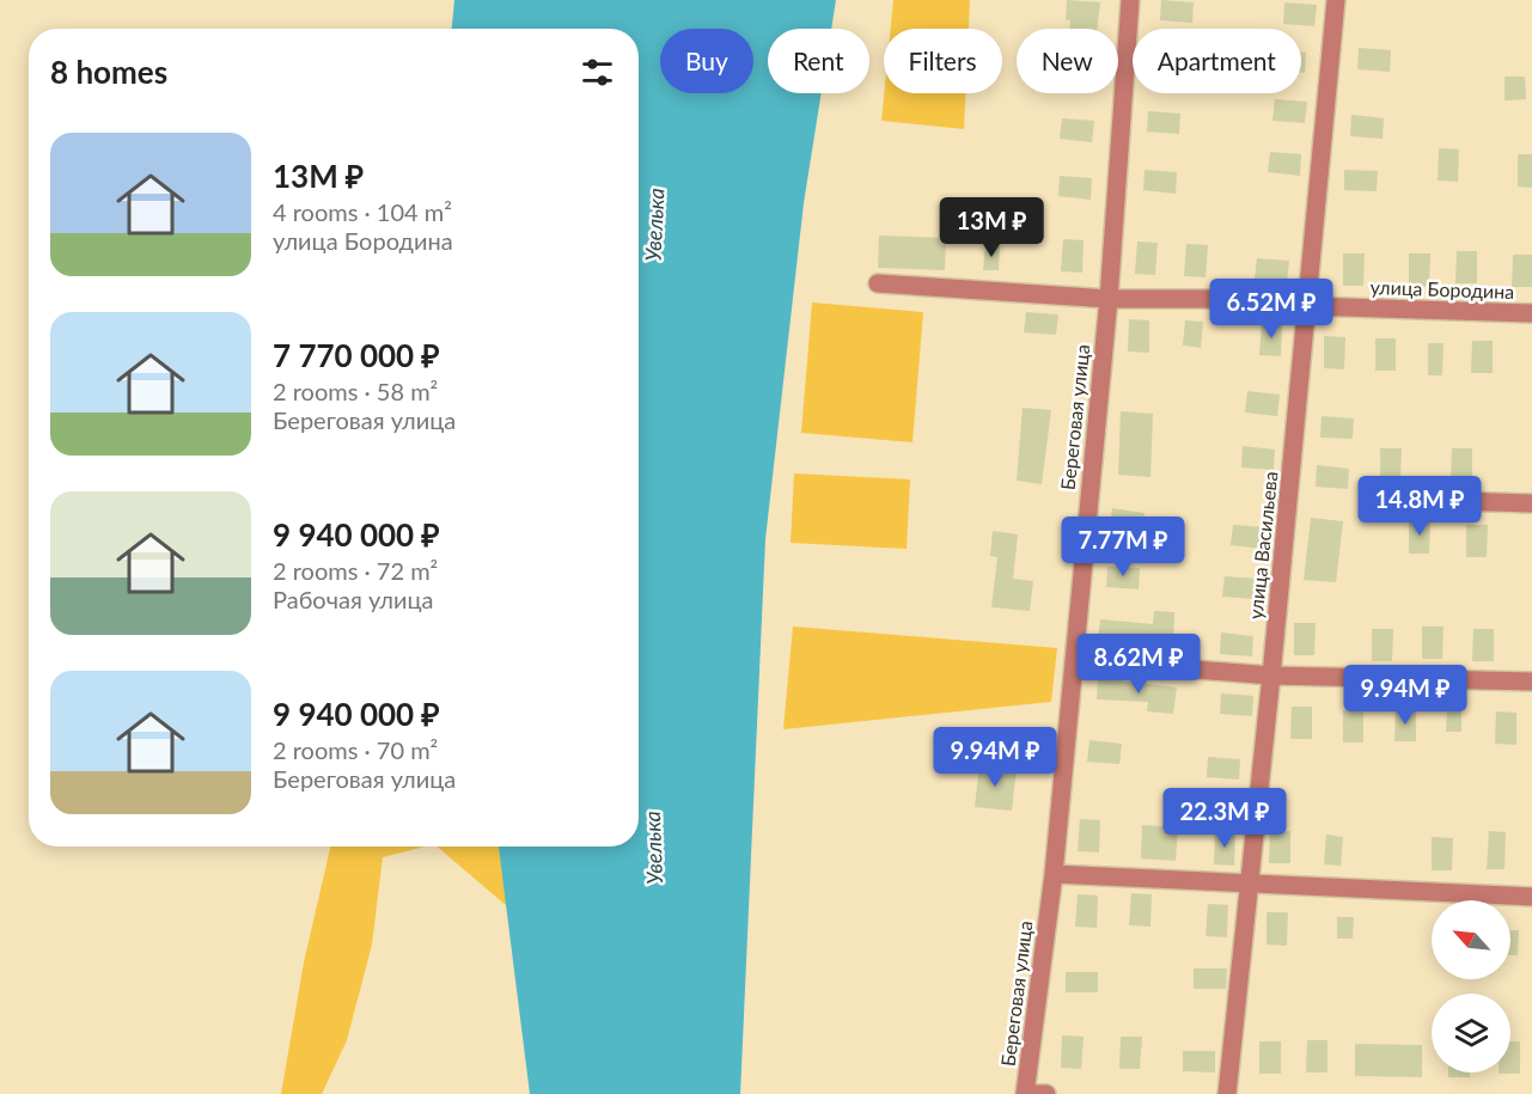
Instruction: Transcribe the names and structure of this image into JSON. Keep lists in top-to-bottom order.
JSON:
{
  "streets": {
    "street": ["улица Бородина", "Береговая улица", "улица Васильева"]
  },
  "crossings": [
    ["улица Бородина", "Береговая улица"],
    ["улица Бородина", "улица Васильева"]
  ],
  "water": ["Увелька"],
  "north": "top left",
  "page": {
    "chip": [
      "Buy",
      "Rent",
      "Filters",
      "New",
      "Apartment"
    ],
    "heading": "8 homes",
    "list": [
      {
        "name": "13M ₽",
        "note": "4 rooms · 104 m² · улица Бородина"
      },
      {
        "name": "7 770 000 ₽",
        "note": "2 rooms · 58 m² · Береговая улица"
      },
      {
        "name": "9 940 000 ₽",
        "note": "2 rooms · 72 m² · Рабочая улица"
      },
      {
        "name": "9 940 000 ₽",
        "note": "2 rooms · 70 m² · Береговая улица"
      }
    ],
    "price": [
      "13M ₽",
      "6.52M ₽",
      "14.8M ₽",
      "7.77M ₽",
      "8.62M ₽",
      "9.94M ₽",
      "9.94M ₽",
      "22.3M ₽"
    ]
  }
}
